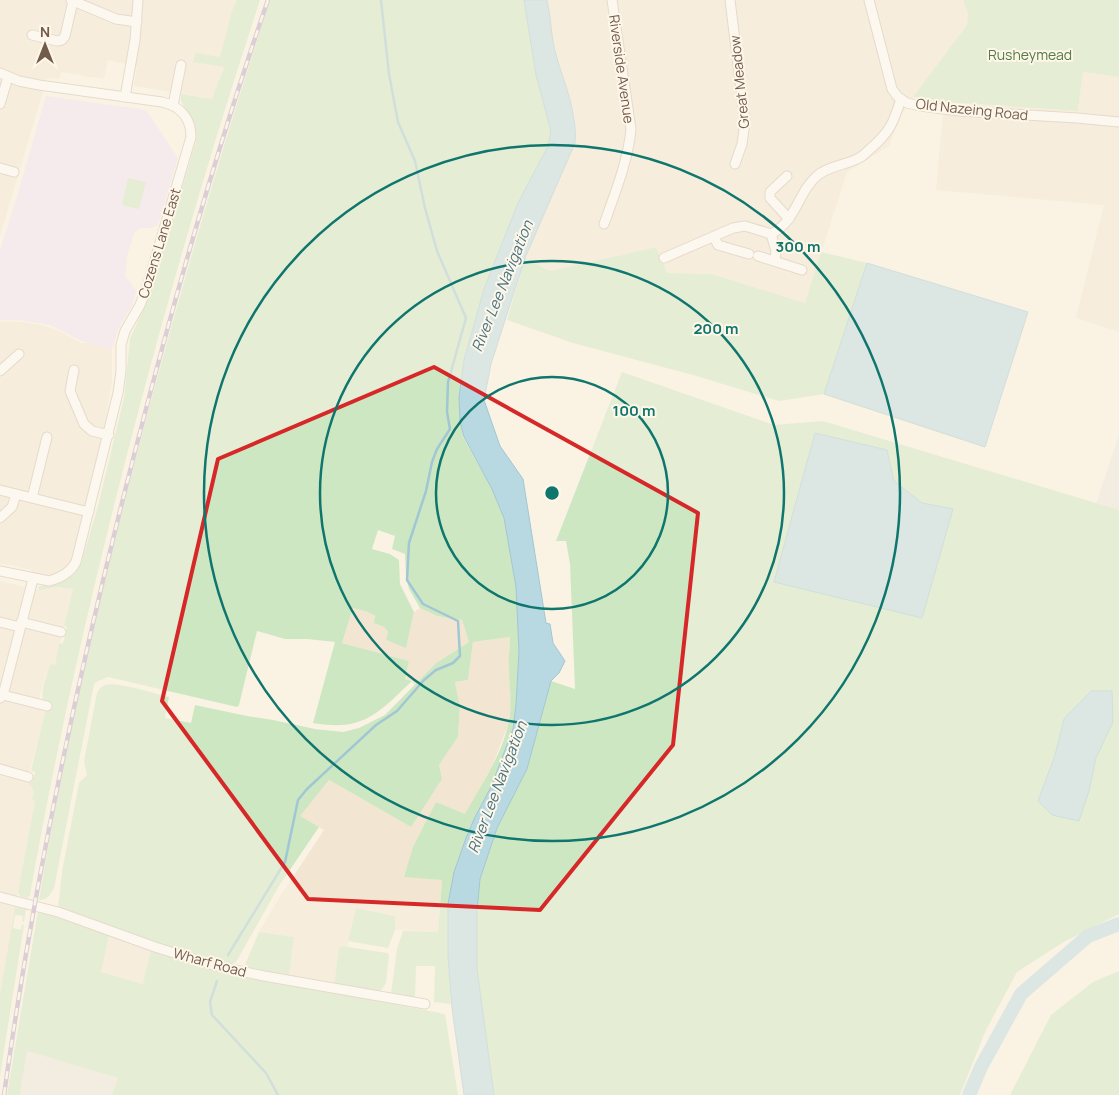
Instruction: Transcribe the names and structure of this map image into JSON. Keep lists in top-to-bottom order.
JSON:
{
  "streets": {
    "street": [
      "Riverside Avenue",
      "Great Meadow",
      "Old Nazeing Road",
      "Cozens Lane East",
      "Wharf Road"
    ]
  },
  "water": ["River Lee Navigation"],
  "parks": ["Rusheymead"],
  "north": "top",
  "rings": ["300 m", "200 m", "100 m"]
}
